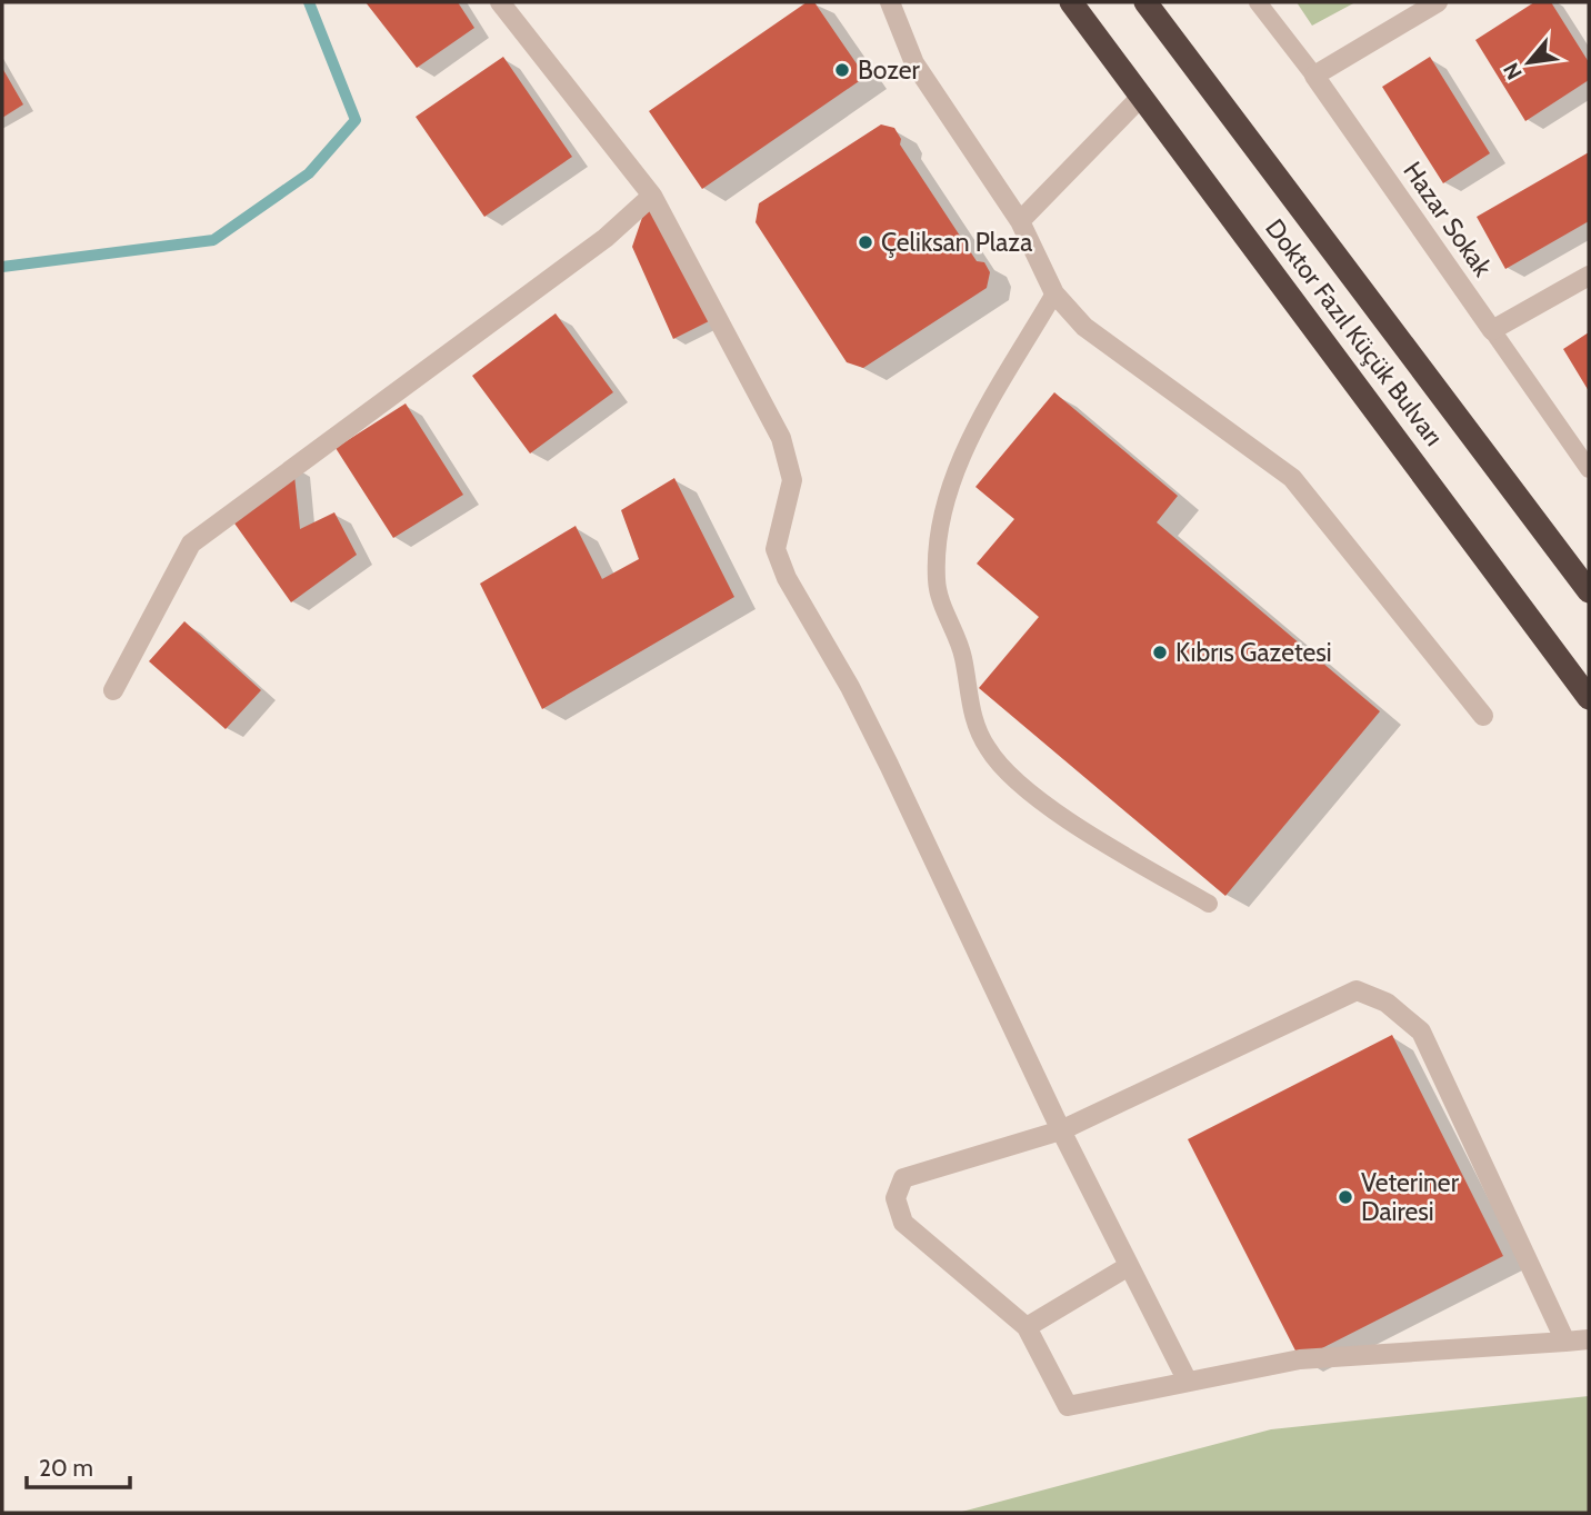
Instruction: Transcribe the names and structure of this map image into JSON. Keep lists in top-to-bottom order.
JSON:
{
  "streets": {
    "highway": ["Doktor Fazıl Küçük Bulvarı"],
    "street": ["Hazar Sokak"]
  },
  "places": [
    "Bozer",
    "Çeliksan Plaza",
    "Kıbrıs Gazetesi",
    "Veteriner Dairesi"
  ],
  "scale_bar": "20 m",
  "north": "bottom left"
}
